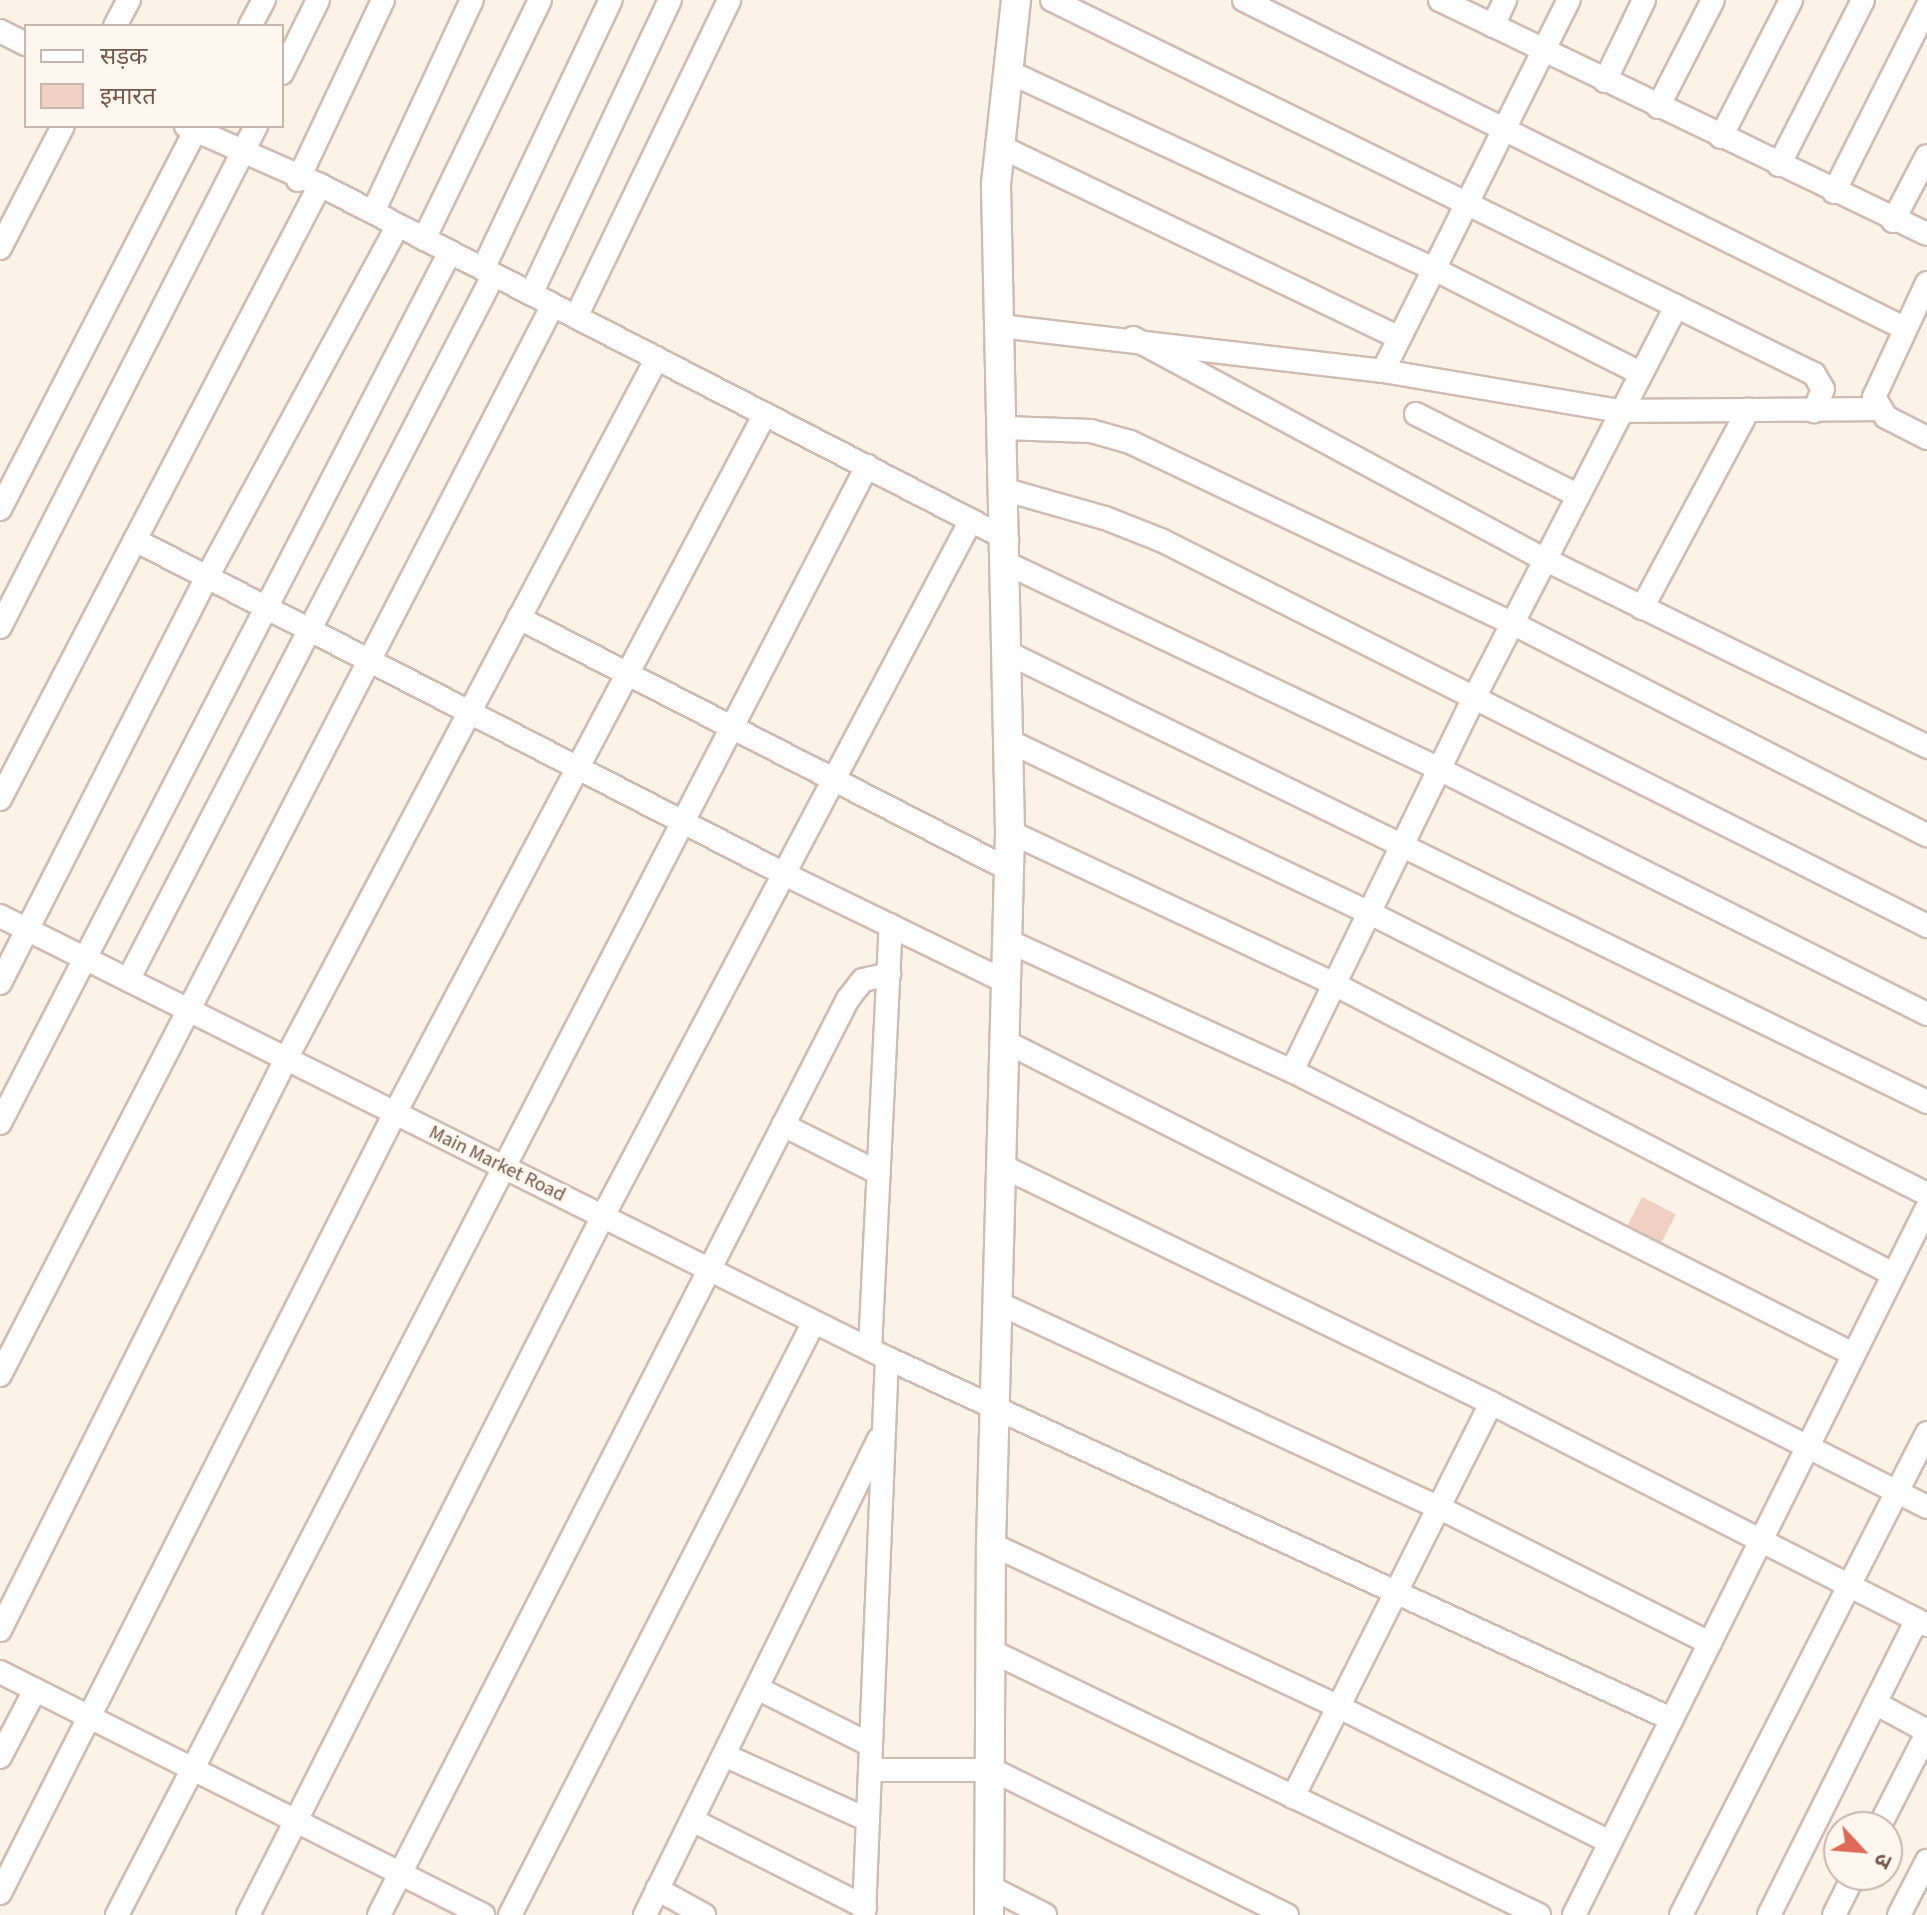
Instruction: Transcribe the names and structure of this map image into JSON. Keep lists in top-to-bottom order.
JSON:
{
  "streets": {
    "street": ["Main Market Road"]
  },
  "legend": ["सड़क", "इमारत"],
  "north": "bottom right"
}
